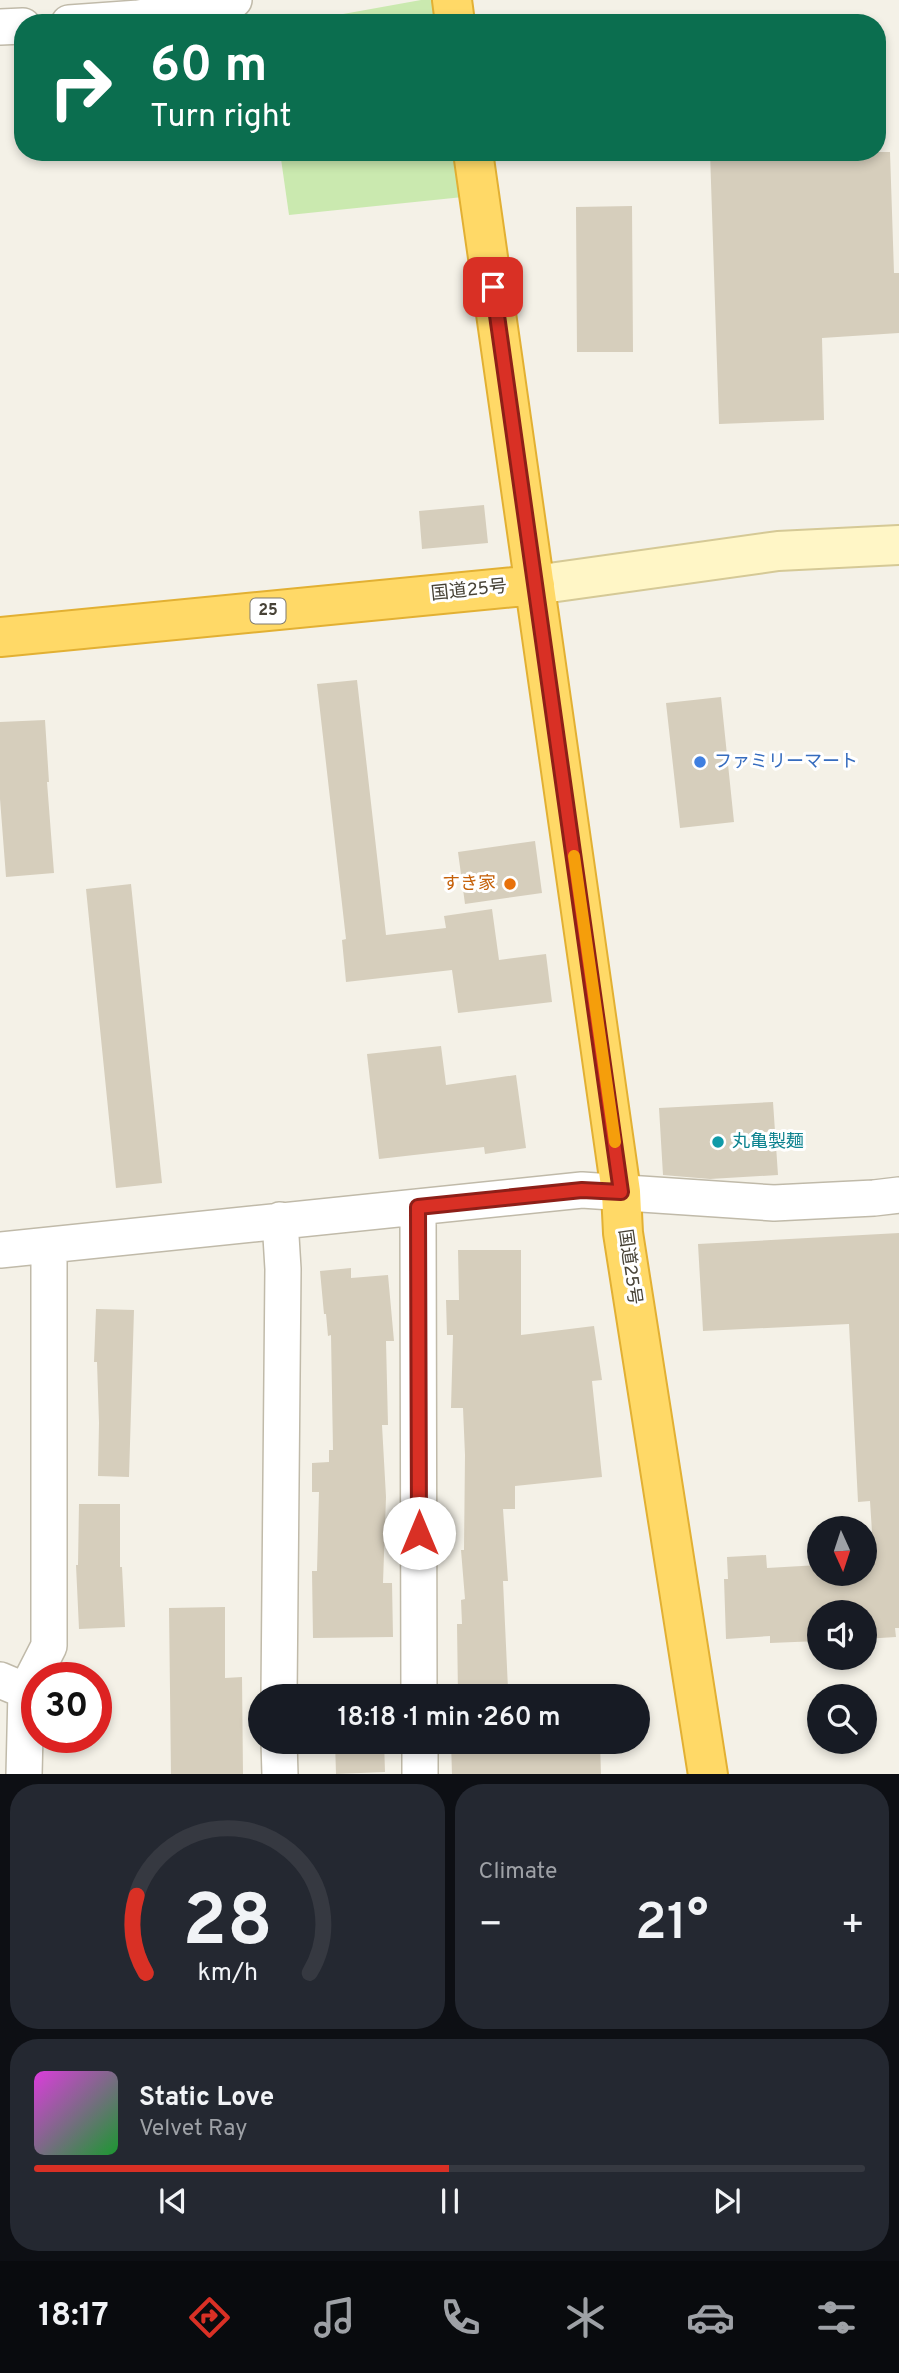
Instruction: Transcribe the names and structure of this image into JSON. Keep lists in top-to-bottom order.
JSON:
{
  "streets": {
    "highway": ["国道25号", "25"]
  },
  "places": ["ファミリーマート", "すき家", "丸亀製麺"],
  "north": "bottom",
  "page": {
    "turn": ["60 m", "Turn right"],
    "limit": "30",
    "trip": "18:18 · 1 min · 260 m",
    "tile": "Climate",
    "heat": ["−", "21°", "+"],
    "song": ["Static Love", "Velvet Ray"],
    "tabs": "18:17",
    "gauge": ["28", "km/h"]
  }
}
